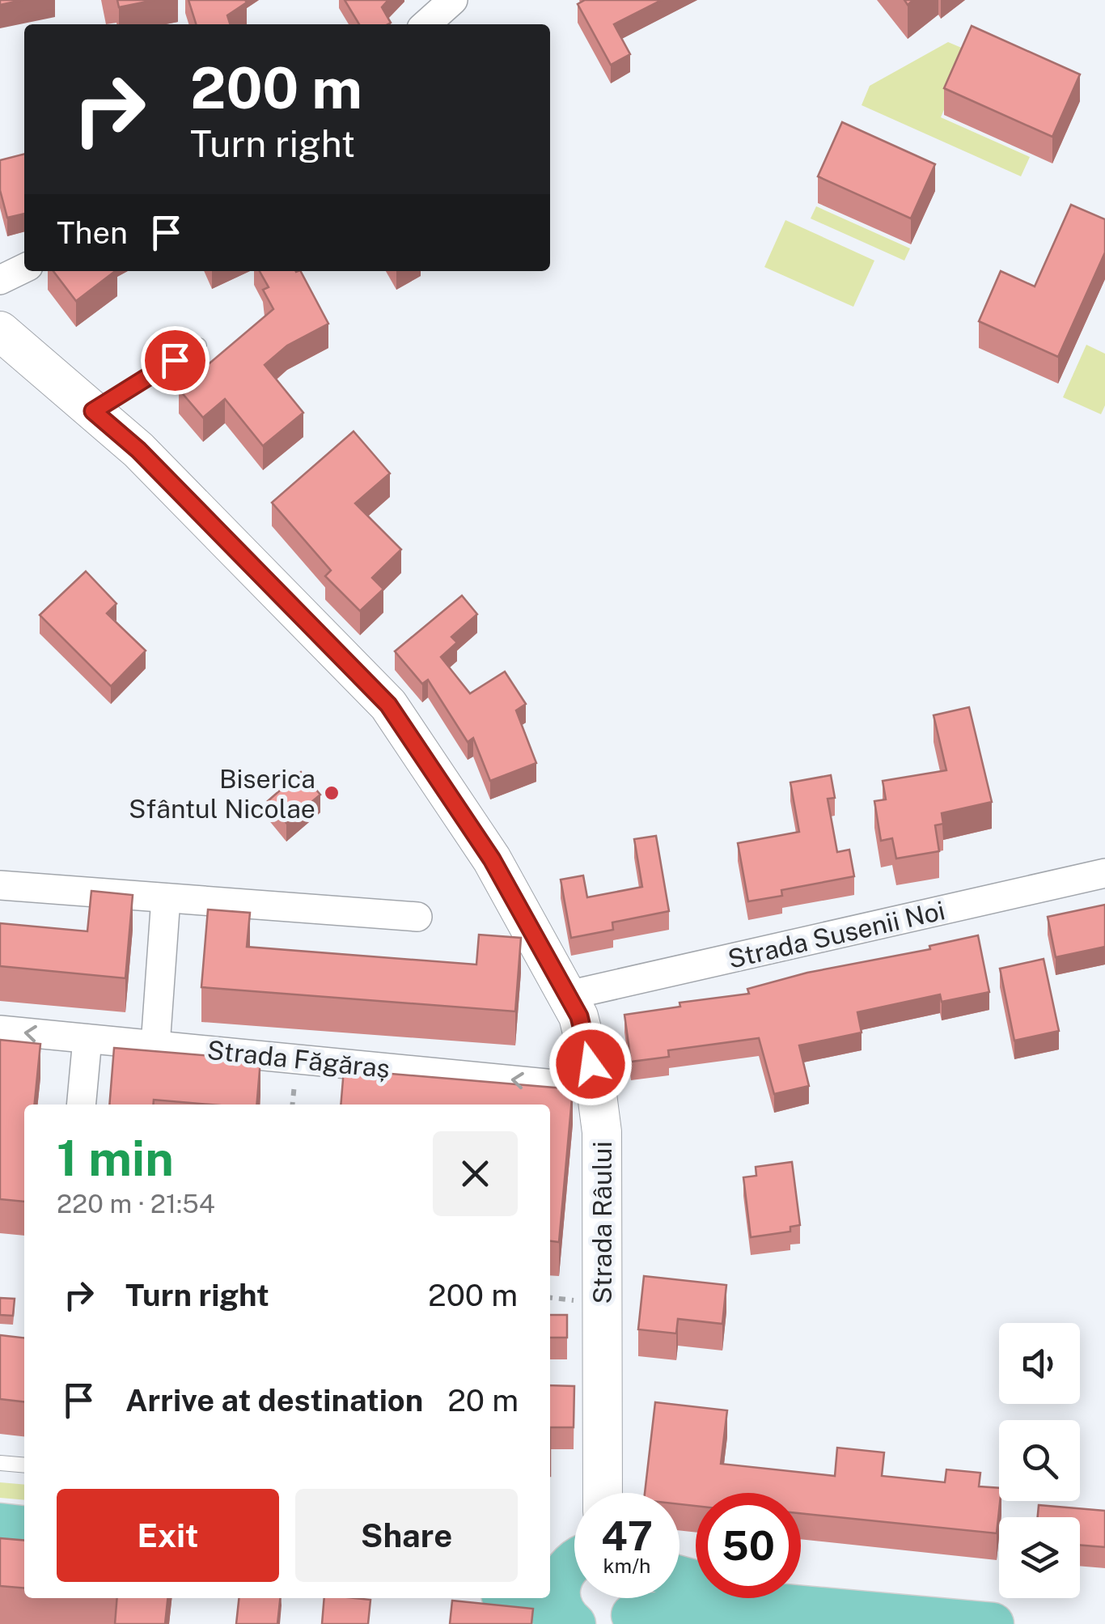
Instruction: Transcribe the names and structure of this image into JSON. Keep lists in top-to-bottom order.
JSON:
{
  "streets": {
    "main road": ["Strada Râului"],
    "street": ["Strada Susenii Noi", "Strada Făgăraș"]
  },
  "crossings": [
    ["Strada Susenii Noi", "Strada Râului"],
    ["Strada Făgăraș", "Strada Râului"]
  ],
  "places": ["Biserica Sfântul Nicolae"],
  "page": {
    "turn": ["200 m", "Turn right"],
    "then": "Then",
    "heading": ["1 min", "220 m · 21:54"],
    "list": [
      {
        "name": "Turn right",
        "value": "200 m"
      },
      {
        "name": "Arrive at destination",
        "value": "20 m"
      }
    ],
    "buttons": ["Exit", "Share"],
    "speed": "47 km/h",
    "limit": "50"
  }
}
